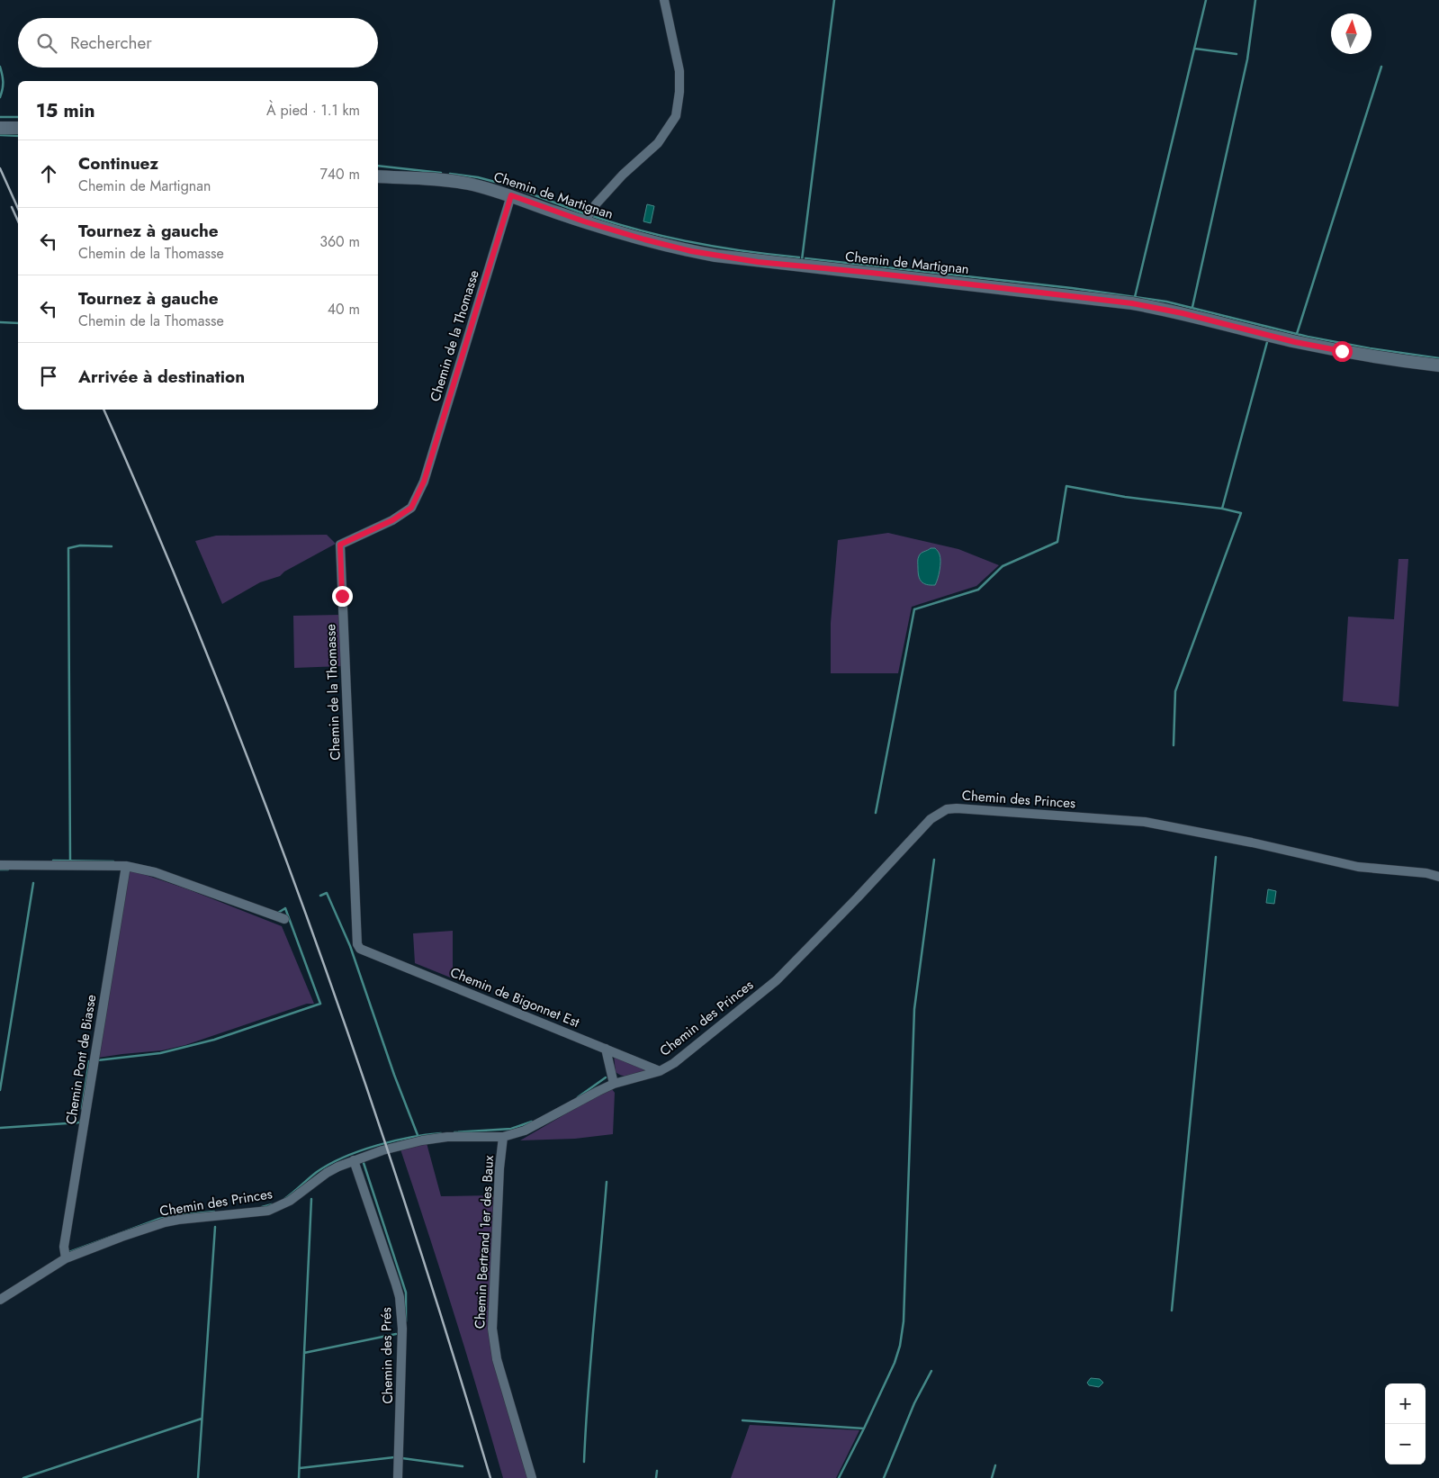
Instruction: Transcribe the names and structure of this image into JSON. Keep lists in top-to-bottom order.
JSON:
{
  "streets": {
    "main road": ["Chemin de Martignan"],
    "street": [
      "Chemin de la Thomasse",
      "Chemin des Princes",
      "Chemin de Bigonnet Est",
      "Chemin Pont de Biasse",
      "Chemin Bertrand 1er des Baux",
      "Chemin des Prés"
    ]
  },
  "crossings": [
    ["Chemin de Martignan", "Chemin de la Thomasse"],
    ["Chemin de la Thomasse", "Chemin de Bigonnet Est"],
    ["Chemin des Princes", "Chemin de Bigonnet Est"],
    ["Chemin des Princes", "Chemin Pont de Biasse"],
    ["Chemin des Princes", "Chemin Bertrand 1er des Baux"],
    ["Chemin des Princes", "Chemin des Prés"]
  ],
  "north": "top",
  "page": {
    "search": "Rechercher",
    "heading": ["15 min", "À pied · 1.1 km"],
    "list": [
      ["Continuez", "Chemin de Martignan", "740 m"],
      ["Tournez à gauche", "Chemin de la Thomasse", "360 m"],
      ["Tournez à gauche", "Chemin de la Thomasse", "40 m"],
      "Arrivée à destination"
    ],
    "map_buttons": ["+", "−"]
  }
}
